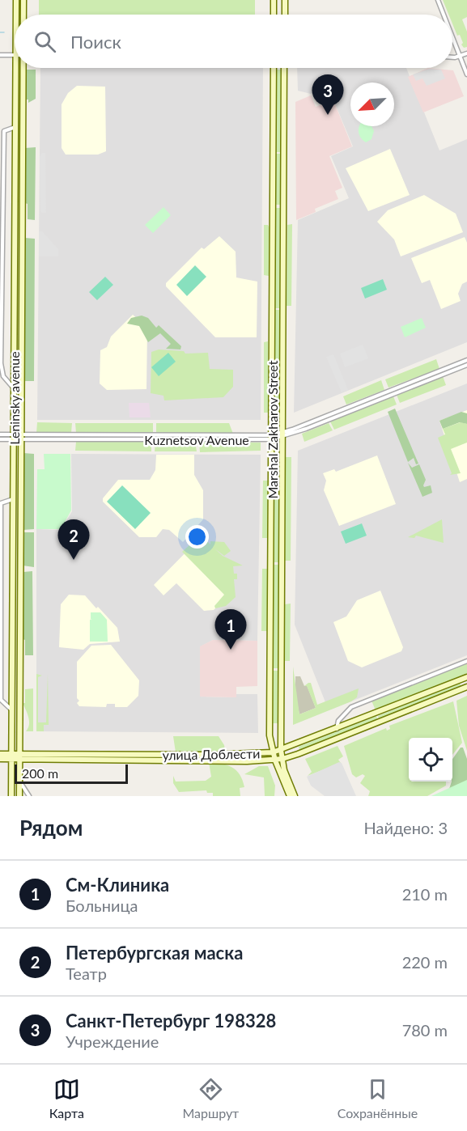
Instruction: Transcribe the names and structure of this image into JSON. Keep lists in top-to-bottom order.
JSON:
{
  "streets": {
    "main road": ["Leninsky avenue", "Marshal Zakharov Street", "улица Доблести"],
    "street": ["Kuznetsov Avenue"]
  },
  "crossings": [
    ["Leninsky avenue", "Kuznetsov Avenue"],
    ["Leninsky avenue", "улица Доблести"],
    ["Marshal Zakharov Street", "Kuznetsov Avenue"],
    ["Marshal Zakharov Street", "улица Доблести"]
  ],
  "scale_bar": "200 m",
  "north": "bottom left",
  "page": {
    "search": "Поиск",
    "pins": ["3", "2", "1"],
    "scale": "200 m",
    "heading": ["Рядом", "Найдено: 3"],
    "list": [
      {
        "mark": "1",
        "name": "См-Клиника",
        "note": "Больница",
        "value": "210 m"
      },
      {
        "mark": "2",
        "name": "Петербургская маска",
        "note": "Театр",
        "value": "220 m"
      },
      {
        "mark": "3",
        "name": "Санкт-Петербург 198328",
        "note": "Учреждение",
        "value": "780 m"
      }
    ],
    "nav": ["Карта", "Маршрут", "Сохранённые"]
  }
}
